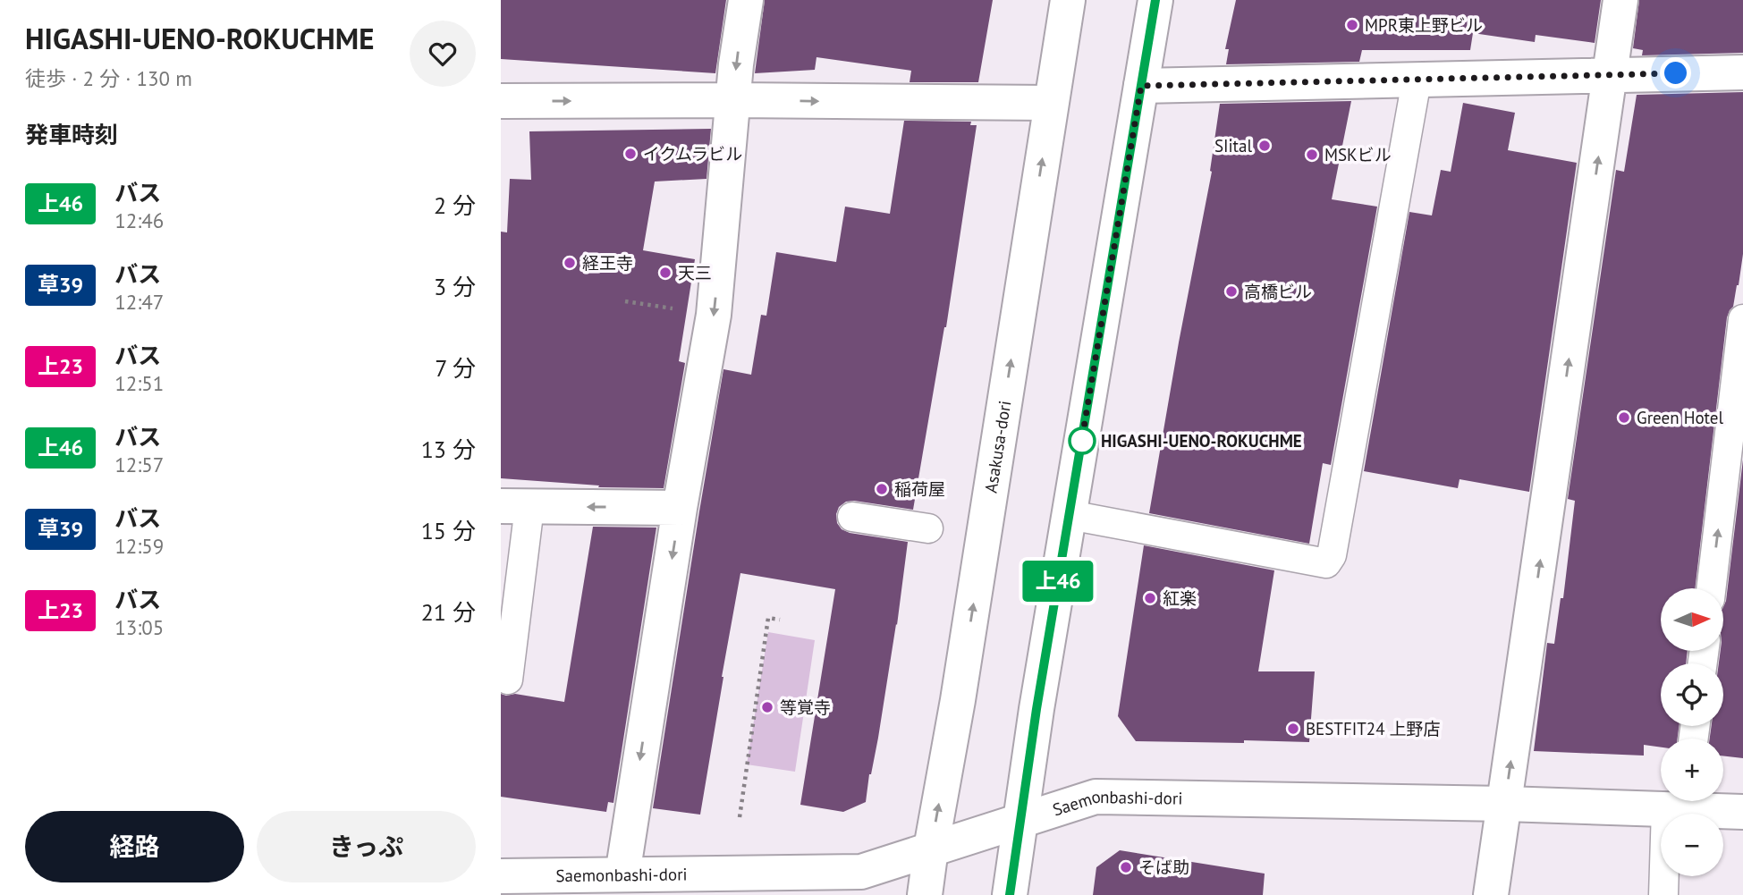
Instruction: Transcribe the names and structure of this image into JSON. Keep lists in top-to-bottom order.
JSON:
{
  "streets": {
    "street": ["Asakusa-dori", "Saemonbashi-dori"]
  },
  "crossings": [
    ["Asakusa-dori", "Saemonbashi-dori"]
  ],
  "places": [
    "MPR東上野ビル",
    "SIital",
    "イクムラビル",
    "MSKビル",
    "経王寺",
    "天三",
    "高橋ビル",
    "Green Hotel",
    "HIGASHI-UENO-ROKUCHME",
    "稲荷屋",
    "紅楽",
    "等覚寺",
    "BESTFIT24 上野店",
    "そば助"
  ],
  "lines": ["bus line 上46"],
  "north": "right",
  "page": {
    "heading": [
      ["HIGASHI-UENO-ROKUCHME", "徒歩 · 2 分 · 130 m"],
      "発車時刻"
    ],
    "on_map": "上46",
    "list": [
      {
        "mark": "上46",
        "name": "バス",
        "note": "12:46",
        "value": "2 分"
      },
      {
        "mark": "草39",
        "name": "バス",
        "note": "12:47",
        "value": "3 分"
      },
      {
        "mark": "上23",
        "name": "バス",
        "note": "12:51",
        "value": "7 分"
      },
      {
        "mark": "上46",
        "name": "バス",
        "note": "12:57",
        "value": "13 分"
      },
      {
        "mark": "草39",
        "name": "バス",
        "note": "12:59",
        "value": "15 分"
      },
      {
        "mark": "上23",
        "name": "バス",
        "note": "13:05",
        "value": "21 分"
      }
    ],
    "map_buttons": ["+", "−"],
    "buttons": ["経路", "きっぷ"]
  }
}
